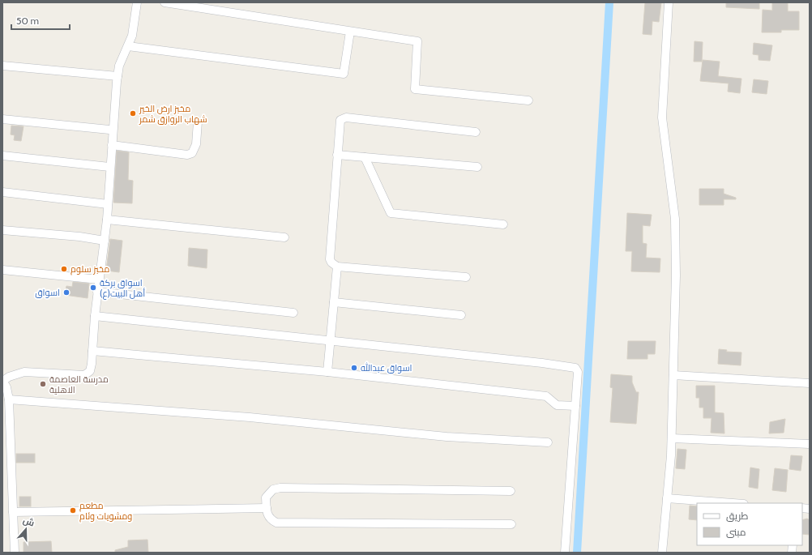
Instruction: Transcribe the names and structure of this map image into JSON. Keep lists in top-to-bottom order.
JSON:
{
  "places": [
    "مخبز ارض الخير شهاب الروازق شمر",
    "مخبز سلوم",
    "اسواق بركة أهل البيت(ع)",
    "اسواق",
    "اسواق عبدالله",
    "مدرسة العاصمة الاهلية",
    "مطعم ومشويات وئام"
  ],
  "legend": ["طريق", "مبنى"],
  "scale_bar": "50 m",
  "north": "top"
}
